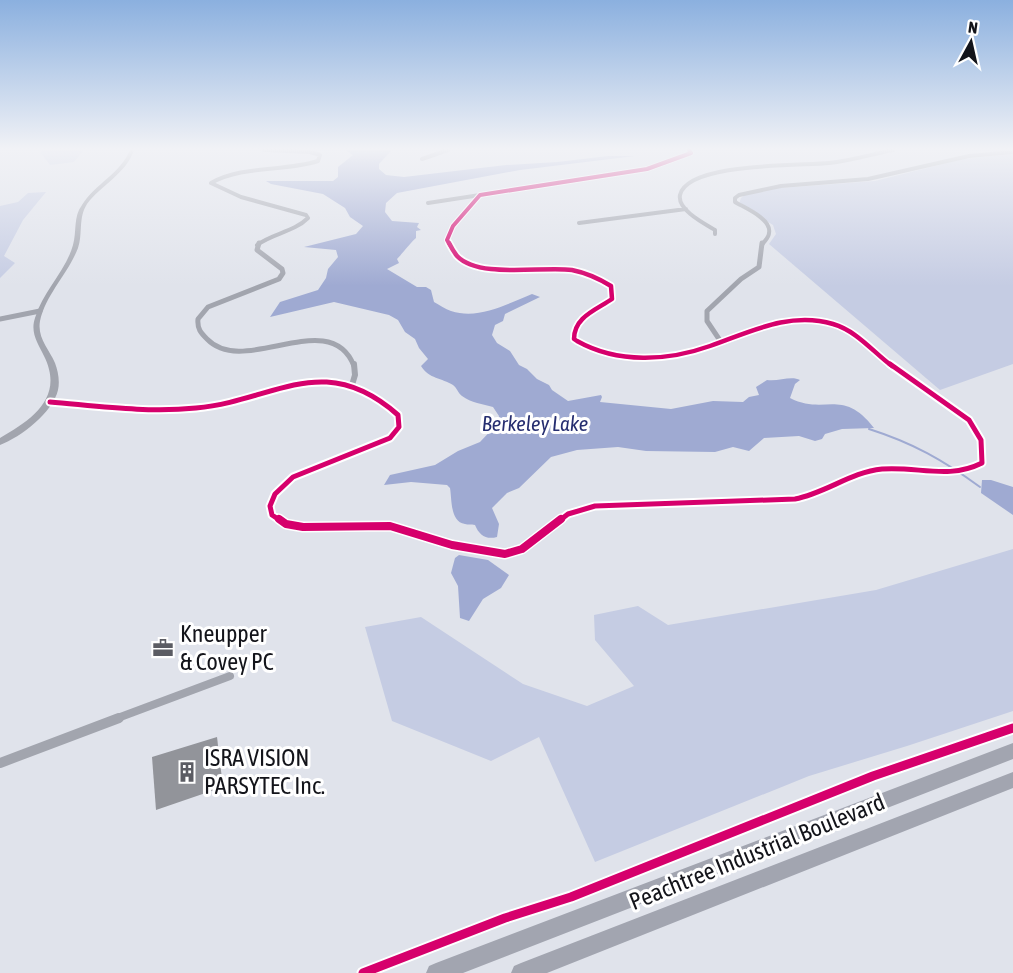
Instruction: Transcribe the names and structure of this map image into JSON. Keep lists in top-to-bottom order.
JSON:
{
  "streets": {
    "highway": ["Peachtree Industrial Boulevard"]
  },
  "water": ["Berkeley Lake"],
  "places": {
    "office": ["Kneupper & Covey PC"],
    "building": ["ISRA VISION PARSYTEC Inc."]
  },
  "north": "top"
}
